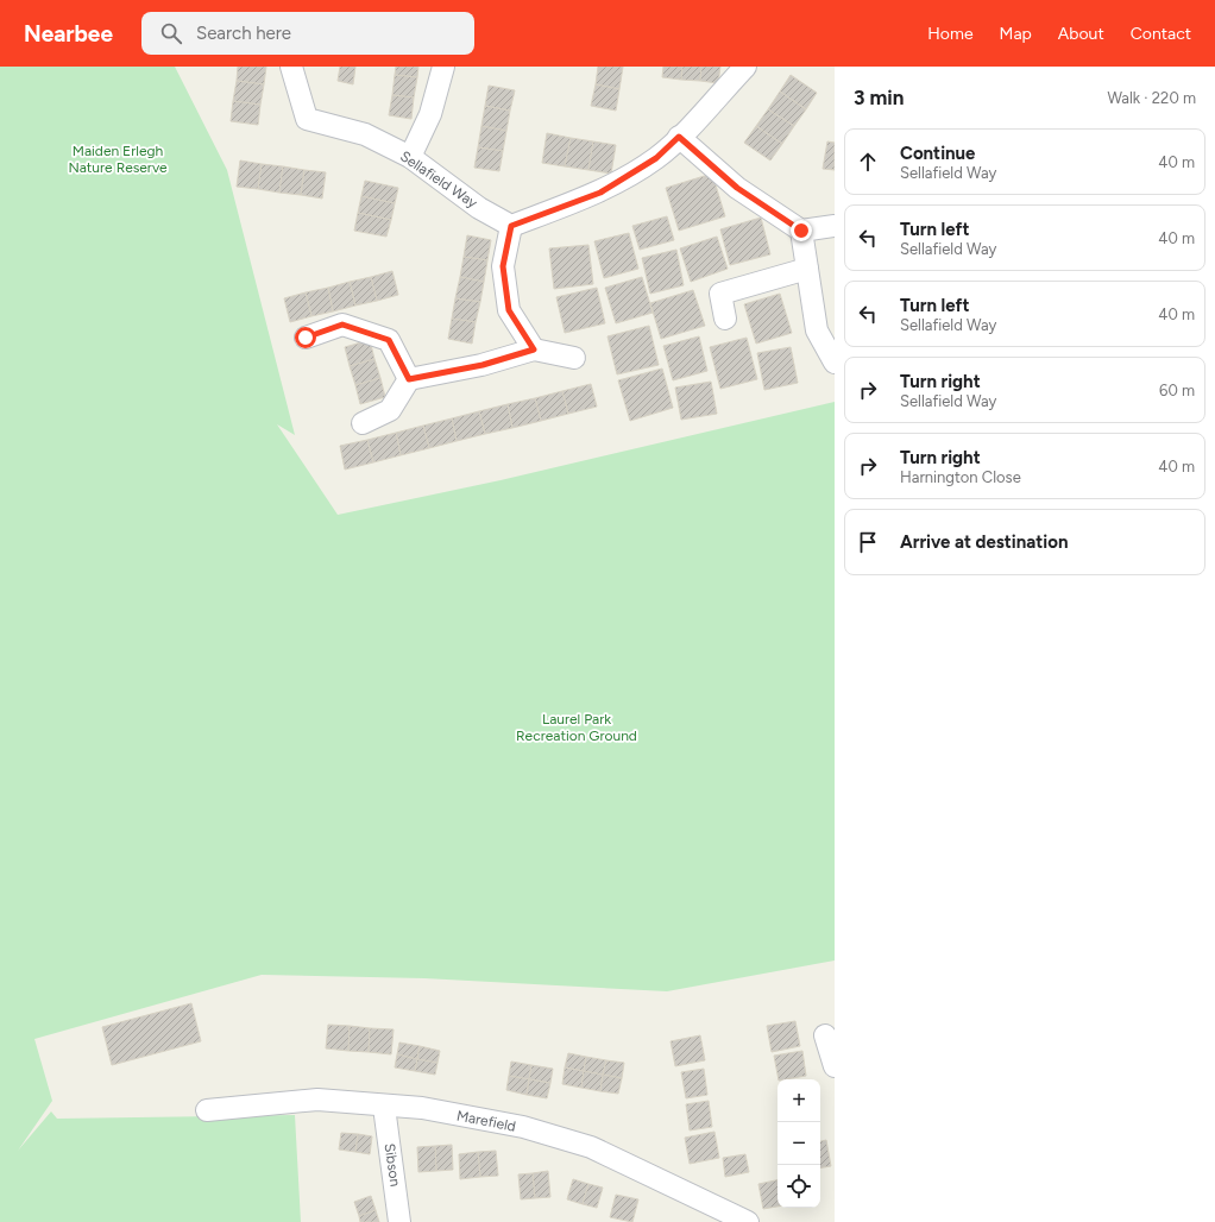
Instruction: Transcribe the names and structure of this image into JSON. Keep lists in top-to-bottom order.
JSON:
{
  "streets": {
    "street": ["Sellafield Way", "Marefield", "Sibson"]
  },
  "crossings": [
    ["Marefield", "Sibson"]
  ],
  "parks": ["Maiden Erlegh Nature Reserve", "Laurel Park Recreation Ground"],
  "page": {
    "header": "Nearbee",
    "search": "Search here",
    "nav": [
      "Home",
      "Map",
      "About",
      "Contact"
    ],
    "heading": ["3 min", "Walk · 220 m"],
    "list": [
      ["Continue", "Sellafield Way", "40 m"],
      ["Turn left", "Sellafield Way", "40 m"],
      ["Turn left", "Sellafield Way", "40 m"],
      ["Turn right", "Sellafield Way", "60 m"],
      ["Turn right", "Harnington Close", "40 m"],
      "Arrive at destination"
    ],
    "map_buttons": ["+", "−"]
  }
}
